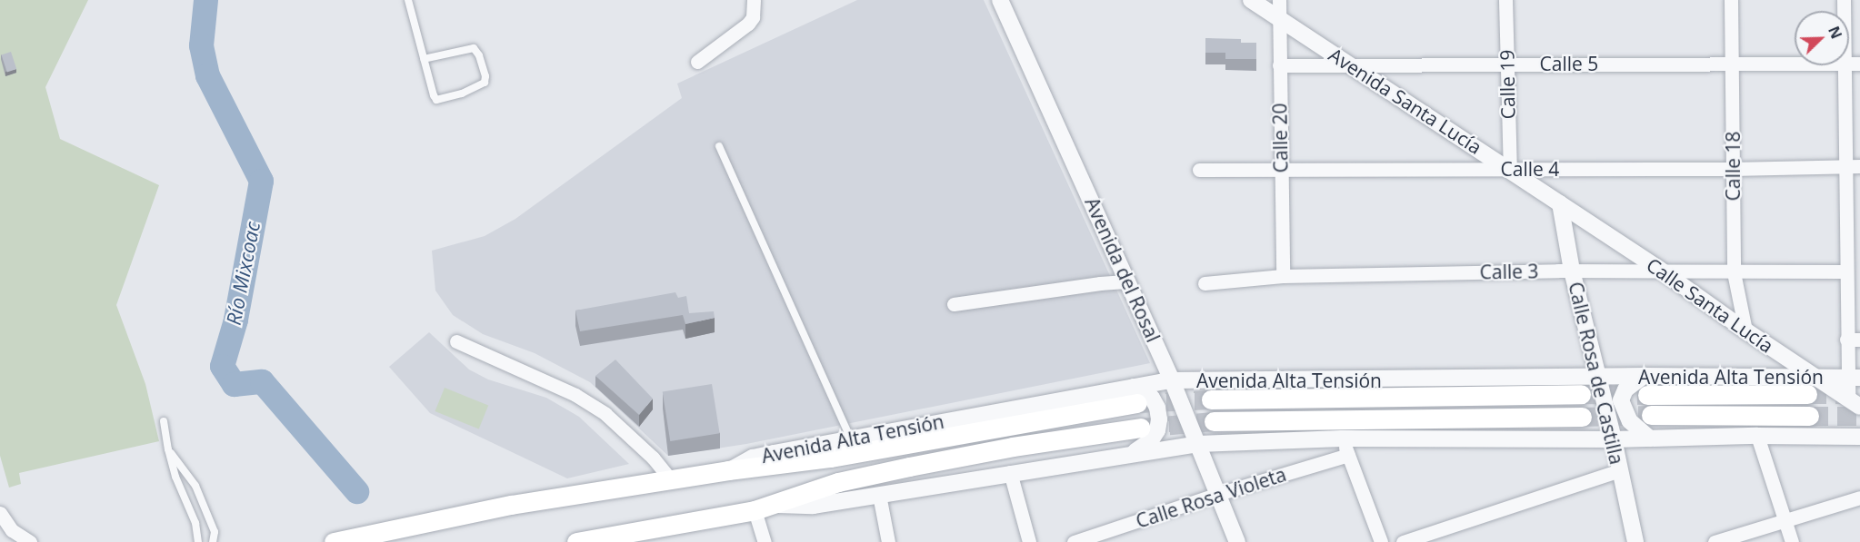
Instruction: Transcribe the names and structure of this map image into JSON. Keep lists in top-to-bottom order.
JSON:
{
  "streets": {
    "main road": ["Avenida Alta Tensión"],
    "street": [
      "Calle 5",
      "Calle 19",
      "Avenida Santa Lucía",
      "Calle 20",
      "Calle 18",
      "Calle 4",
      "Avenida del Rosal",
      "Calle 3",
      "Calle Santa Lucía",
      "Calle Rosa de Castilla",
      "Calle Rosa Violeta"
    ]
  },
  "crossings": [
    ["Calle 5", "Calle 19"],
    ["Calle 5", "Avenida Santa Lucía"],
    ["Calle 5", "Calle 20"],
    ["Calle 5", "Calle 18"],
    ["Calle 19", "Avenida Santa Lucía"],
    ["Calle 19", "Calle 4"],
    ["Avenida Santa Lucía", "Calle 20"],
    ["Avenida Santa Lucía", "Calle 4"],
    ["Avenida Santa Lucía", "Calle Santa Lucía"],
    ["Avenida Santa Lucía", "Calle Rosa de Castilla"],
    ["Calle 20", "Calle 4"],
    ["Calle 20", "Calle 3"],
    ["Calle 18", "Calle 4"],
    ["Calle 18", "Calle 3"],
    ["Calle 18", "Calle Santa Lucía"],
    ["Avenida del Rosal", "Avenida Alta Tensión"],
    ["Avenida del Rosal", "Calle Rosa Violeta"],
    ["Calle 3", "Calle Santa Lucía"],
    ["Calle 3", "Calle Rosa de Castilla"],
    ["Calle Santa Lucía", "Calle Rosa de Castilla"],
    ["Calle Santa Lucía", "Avenida Alta Tensión"],
    ["Calle Rosa de Castilla", "Avenida Alta Tensión"]
  ],
  "water": ["Río Mixcoac"],
  "north": "top right"
}
